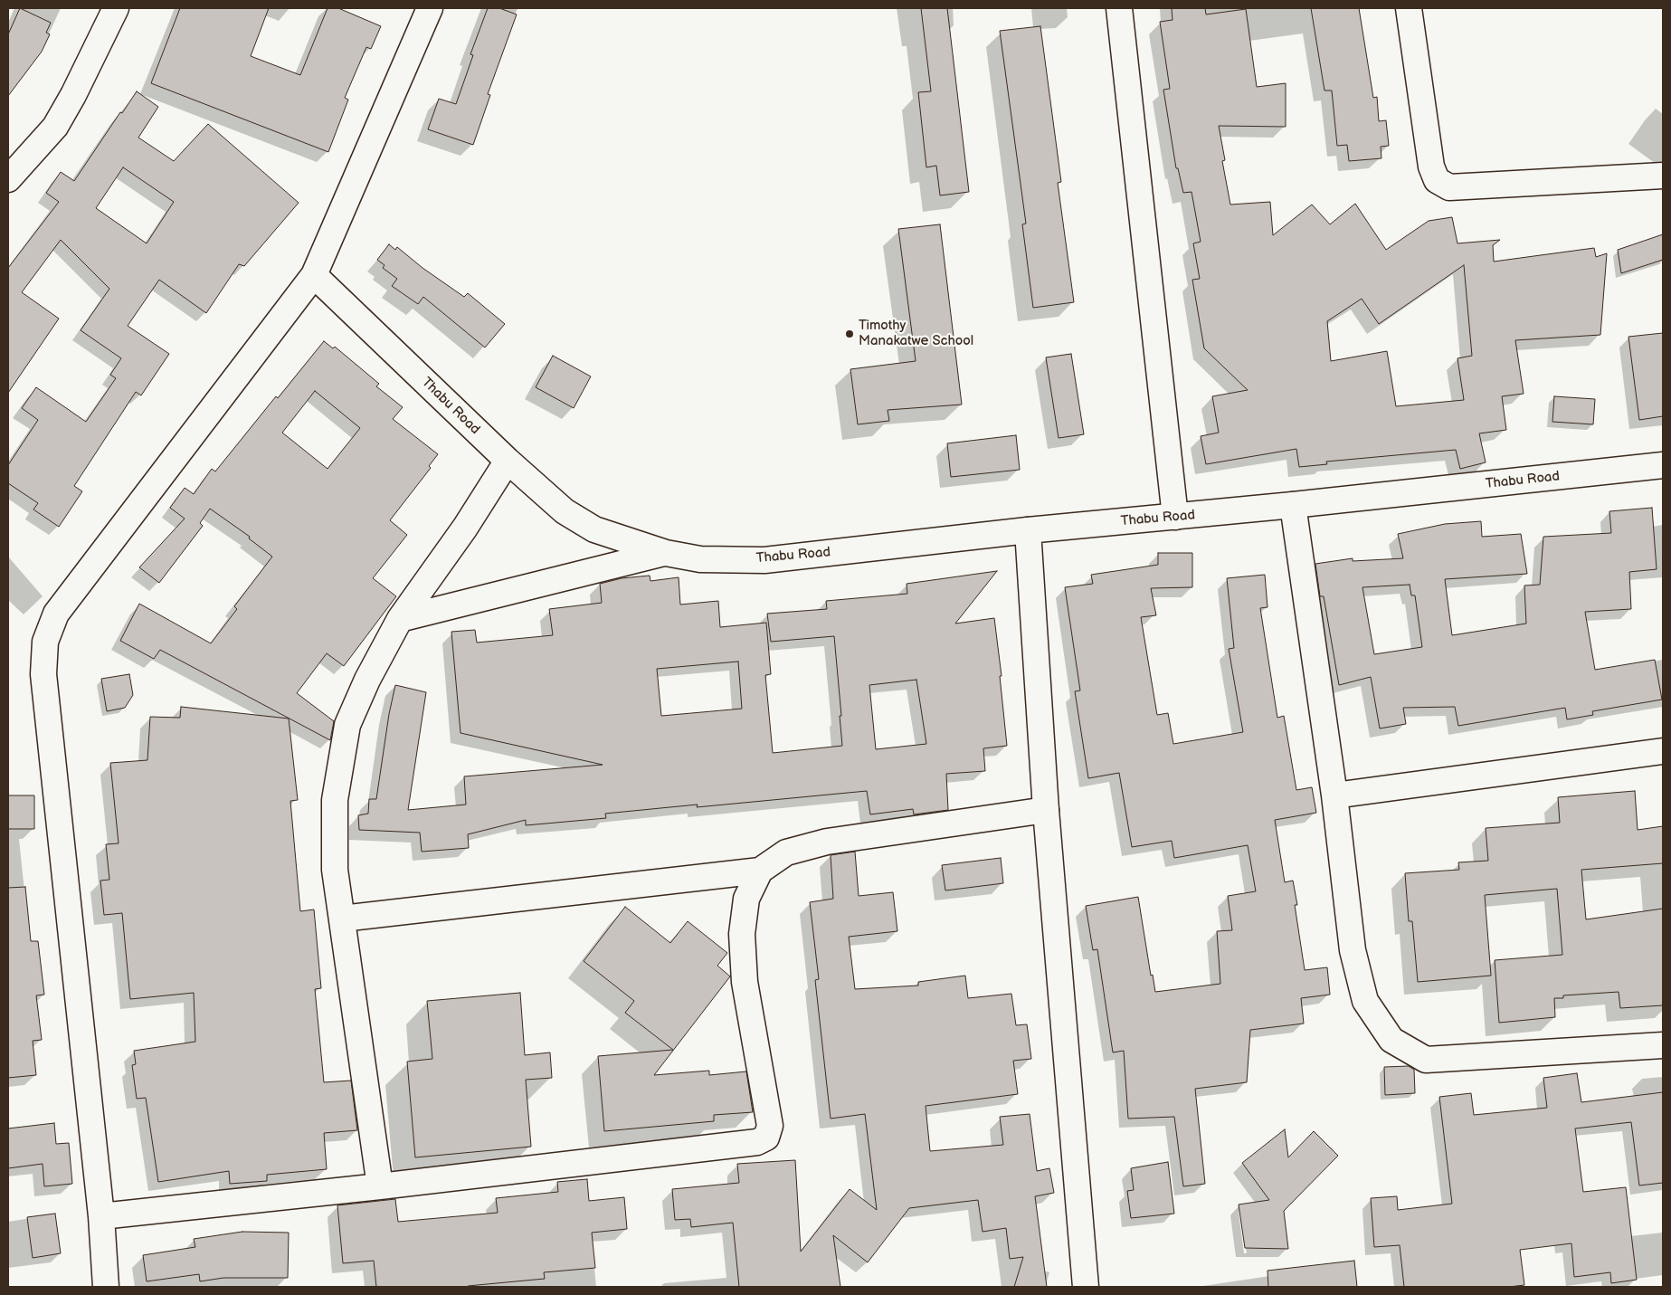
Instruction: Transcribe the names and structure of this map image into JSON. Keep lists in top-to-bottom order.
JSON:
{
  "streets": {
    "street": ["Thabu Road"]
  },
  "places": ["Timothy Manakatwe School"]
}
